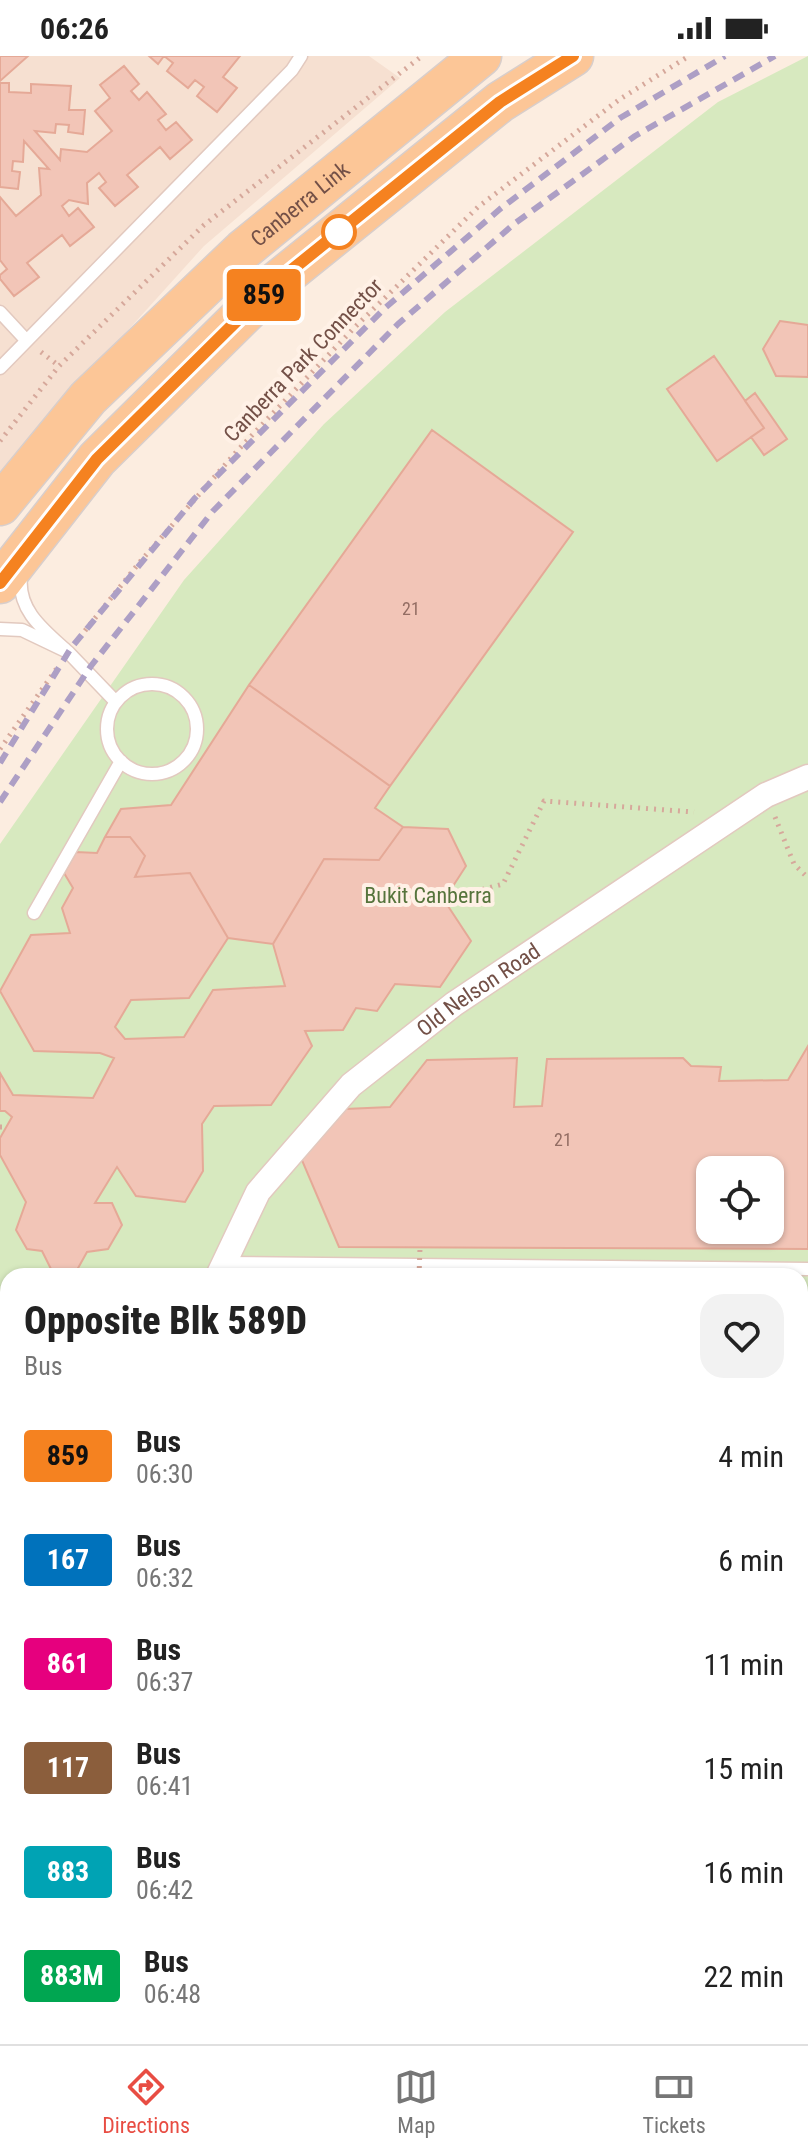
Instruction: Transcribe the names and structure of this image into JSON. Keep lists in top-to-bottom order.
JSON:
{
  "streets": {
    "main road": ["Canberra Link"],
    "street": ["Old Nelson Road"],
    "path": ["Canberra Park Connector"]
  },
  "parks": ["Bukit Canberra"],
  "lines": ["bus line 859"],
  "house_numbers": ["21", "21"],
  "page": {
    "status": "06:26",
    "on_map": "859",
    "heading": ["Opposite Blk 589D", "Bus"],
    "list": [
      {
        "mark": "859",
        "name": "Bus",
        "note": "06:30",
        "value": "4 min"
      },
      {
        "mark": "167",
        "name": "Bus",
        "note": "06:32",
        "value": "6 min"
      },
      {
        "mark": "861",
        "name": "Bus",
        "note": "06:37",
        "value": "11 min"
      },
      {
        "mark": "117",
        "name": "Bus",
        "note": "06:41",
        "value": "15 min"
      },
      {
        "mark": "883",
        "name": "Bus",
        "note": "06:42",
        "value": "16 min"
      },
      {
        "mark": "883M",
        "name": "Bus",
        "note": "06:48",
        "value": "22 min"
      }
    ],
    "tabs": ["Directions", "Map", "Tickets"]
  }
}
